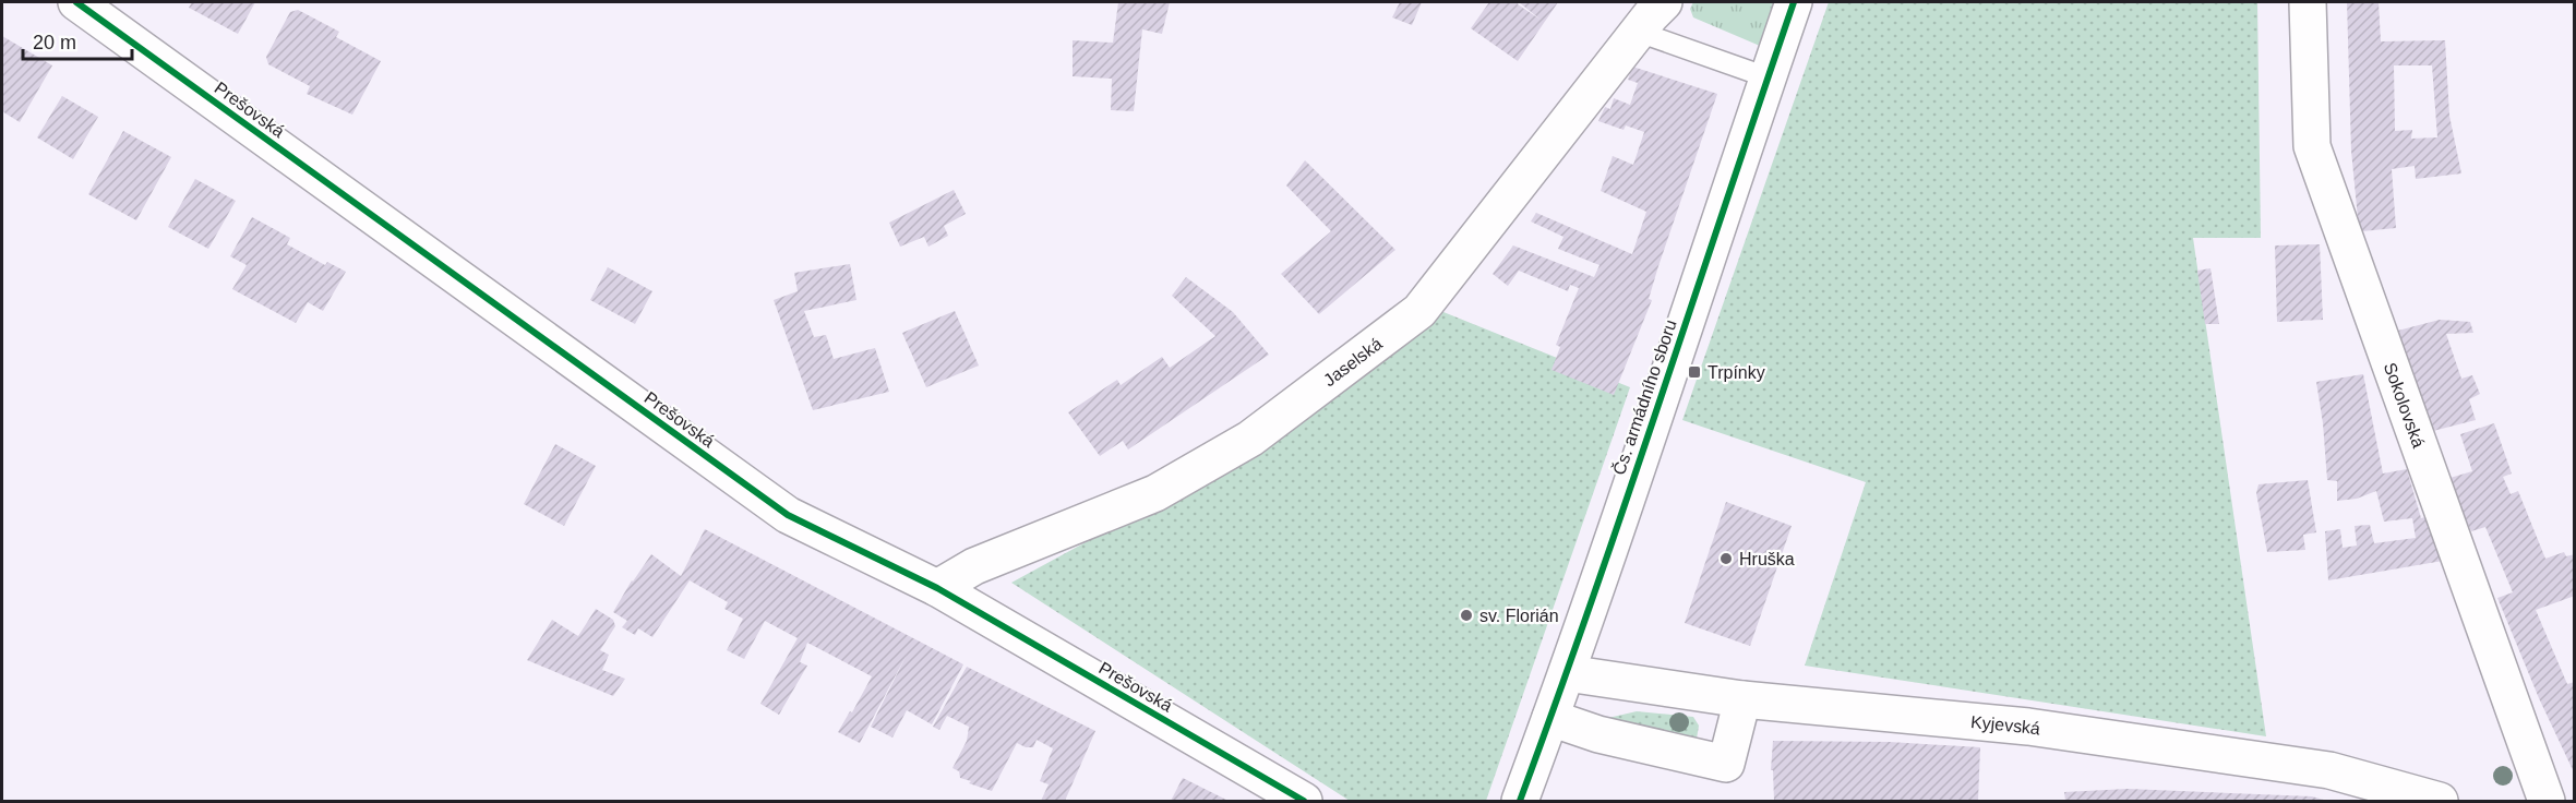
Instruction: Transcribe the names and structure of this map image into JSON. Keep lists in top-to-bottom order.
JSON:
{
  "streets": {
    "street": [
      "Prešovská",
      "Jaselská",
      "Čs. armádního sboru",
      "Sokolovská",
      "Kyjevská"
    ]
  },
  "crossings": [
    ["Prešovská", "Jaselská"],
    ["Čs. armádního sboru", "Kyjevská"]
  ],
  "places": {
    "transit": ["Trpínky"],
    "other": ["Hruška", "sv. Florián"]
  },
  "scale_bar": "20 m"
}
